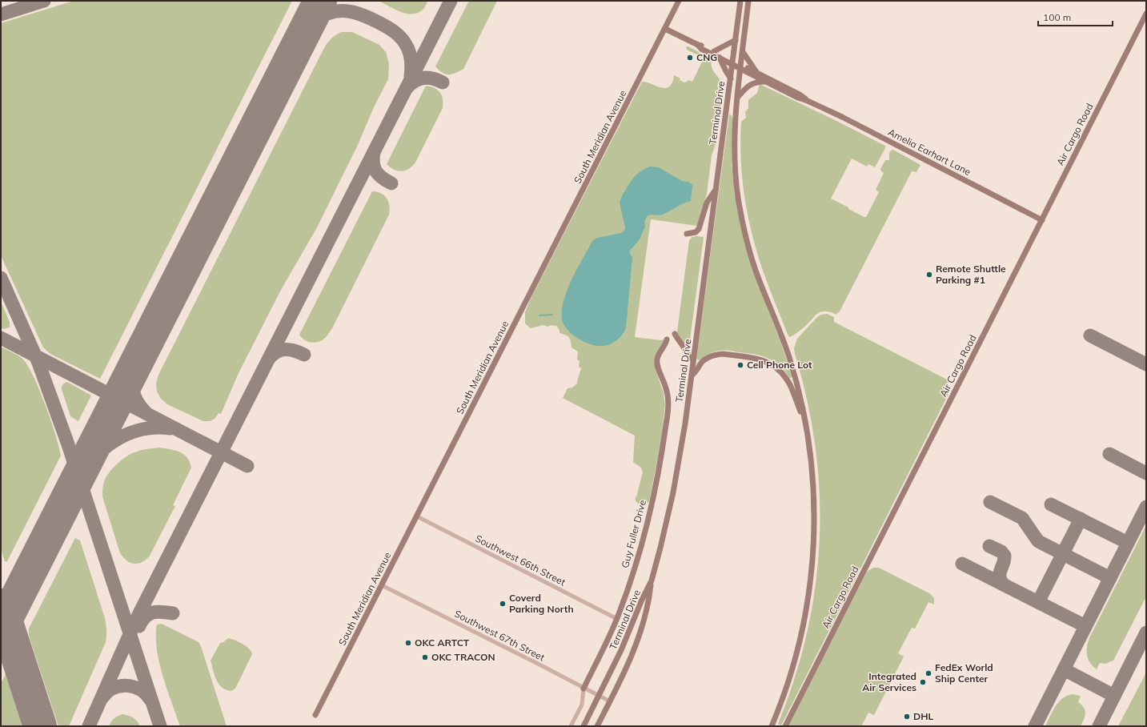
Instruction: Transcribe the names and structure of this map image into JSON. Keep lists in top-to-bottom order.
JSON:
{
  "streets": {
    "street": [
      "Terminal Drive",
      "Air Cargo Road",
      "South Meridian Avenue",
      "Amelia Earhart Lane",
      "Guy Fuller Drive",
      "Southwest 66th Street",
      "Southwest 67th Street"
    ]
  },
  "crossings": [
    ["Terminal Drive", "Amelia Earhart Lane"],
    ["Terminal Drive", "Southwest 67th Street"],
    ["Air Cargo Road", "Amelia Earhart Lane"],
    ["South Meridian Avenue", "Amelia Earhart Lane"],
    ["South Meridian Avenue", "Southwest 66th Street"],
    ["South Meridian Avenue", "Southwest 67th Street"],
    ["Guy Fuller Drive", "Southwest 66th Street"],
    ["Guy Fuller Drive", "Southwest 67th Street"]
  ],
  "places": [
    "CNG",
    "Remote Shuttle Parking #1",
    "Cell Phone Lot",
    "Coverd Parking North",
    "OKC ARTCT",
    "OKC TRACON",
    "FedEx World Ship Center",
    "Integrated Air Services",
    "DHL"
  ],
  "scale_bar": "100 m"
}
